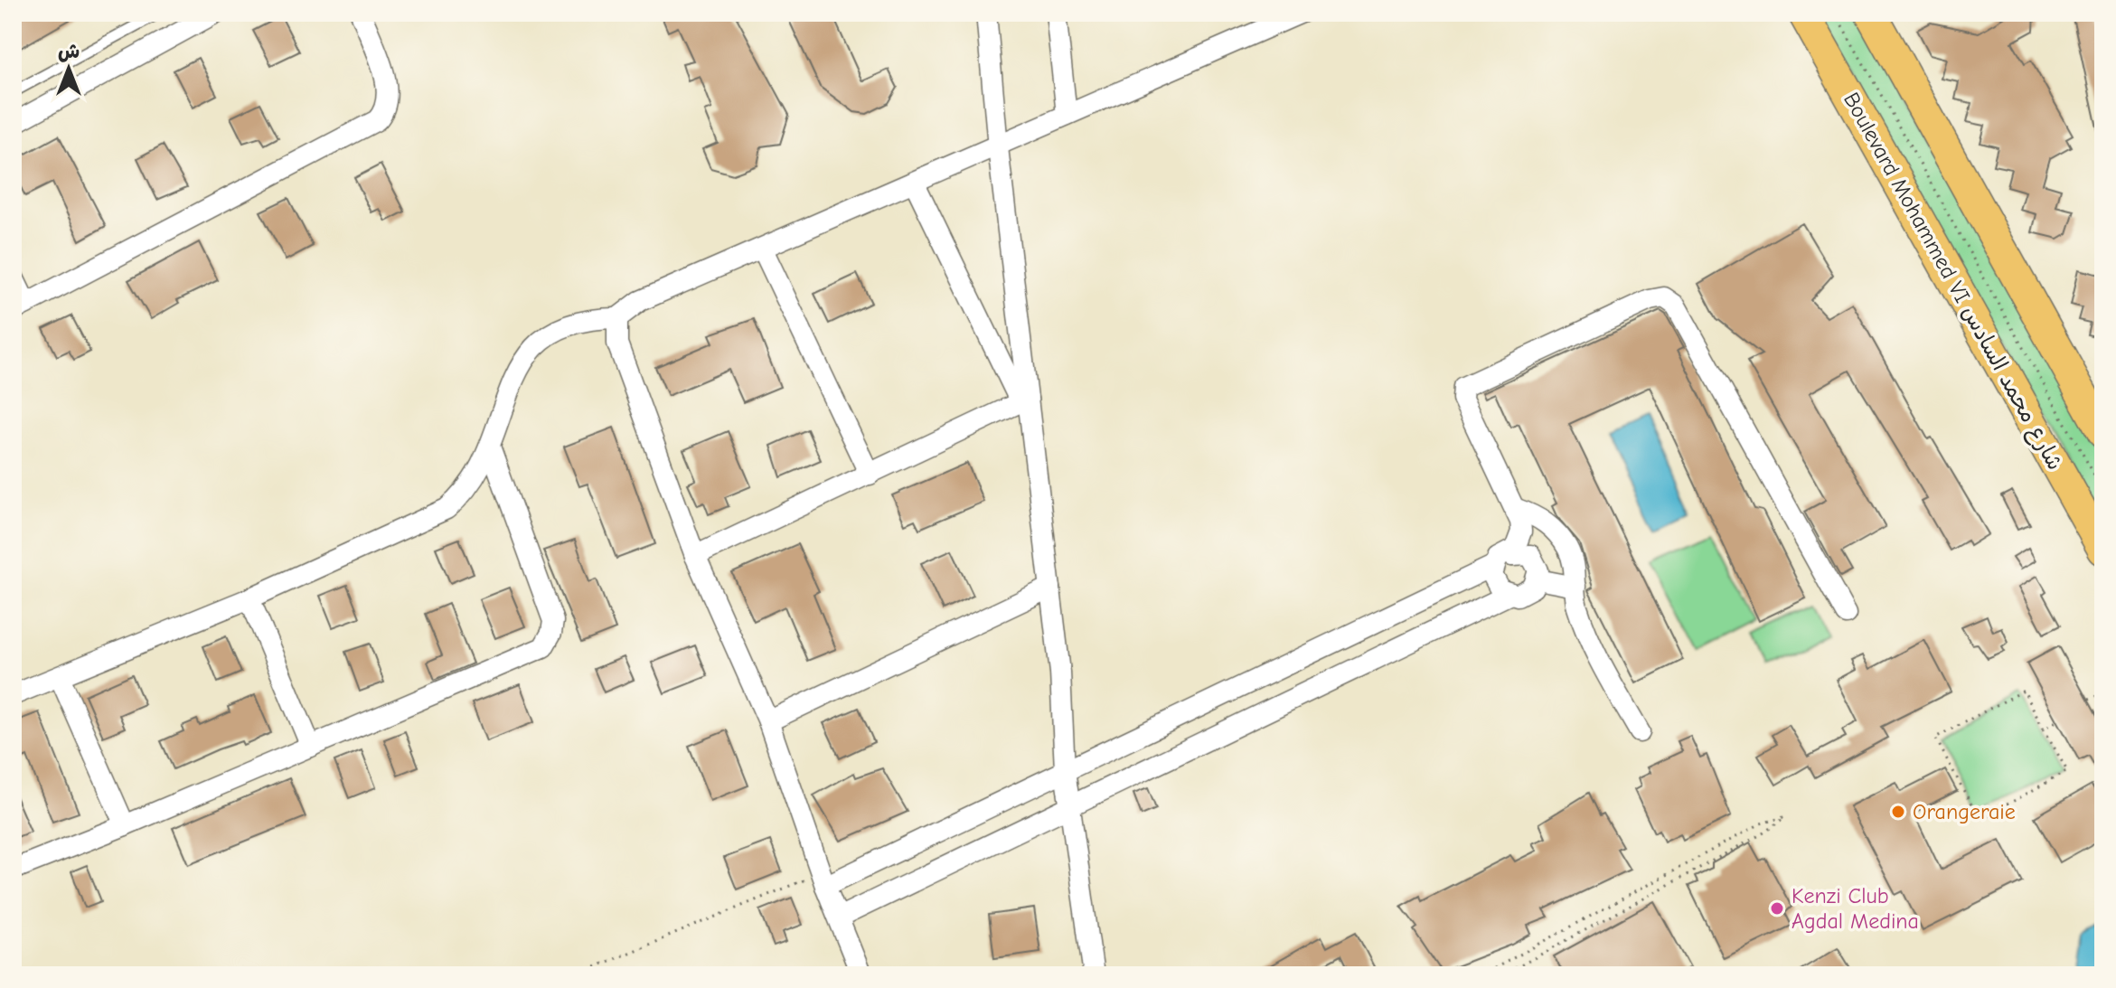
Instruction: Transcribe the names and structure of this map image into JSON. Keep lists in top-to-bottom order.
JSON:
{
  "streets": {
    "main road": ["Boulevard Mohammed VI شارع محمد السادس"]
  },
  "places": ["Orangeraie", "Kenzi Club Agdal Medina"],
  "north": "top"
}
